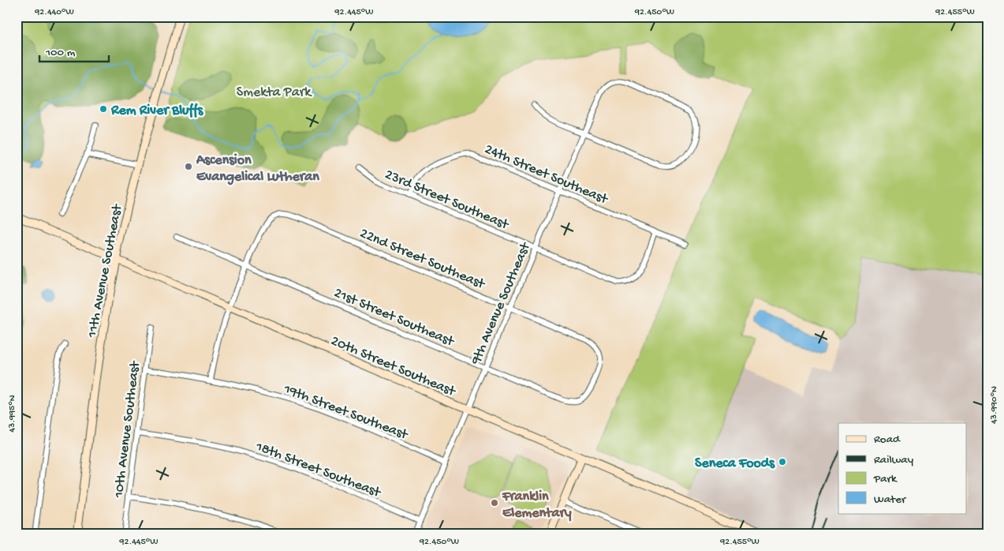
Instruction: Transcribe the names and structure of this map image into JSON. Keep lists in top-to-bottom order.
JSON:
{
  "streets": {
    "street": [
      "24th Street Southeast",
      "23rd Street Southeast",
      "22nd Street Southeast",
      "11th Avenue Southeast",
      "9th Avenue Southeast",
      "21st Street Southeast",
      "20th Street Southeast",
      "19th Street Southeast",
      "10th Avenue Southeast",
      "18th Street Southeast"
    ]
  },
  "crossings": [
    ["24th Street Southeast", "23rd Street Southeast"],
    ["24th Street Southeast", "9th Avenue Southeast"],
    ["23rd Street Southeast", "9th Avenue Southeast"],
    ["22nd Street Southeast", "9th Avenue Southeast"],
    ["22nd Street Southeast", "21st Street Southeast"],
    ["11th Avenue Southeast", "20th Street Southeast"],
    ["9th Avenue Southeast", "21st Street Southeast"],
    ["9th Avenue Southeast", "20th Street Southeast"],
    ["9th Avenue Southeast", "19th Street Southeast"],
    ["9th Avenue Southeast", "18th Street Southeast"],
    ["19th Street Southeast", "10th Avenue Southeast"],
    ["10th Avenue Southeast", "18th Street Southeast"]
  ],
  "parks": ["Smekta Park"],
  "places": [
    "Rem River Bluffs",
    "Ascension Evangelical Lutheran",
    "Seneca Foods",
    "Franklin Elementary"
  ],
  "legend": [
    "Road",
    "Railway",
    "Park",
    "Water"
  ],
  "scale_bar": "100 m",
  "coordinates": [
    "92.440°W",
    "92.445°W",
    "92.450°W",
    "92.455°W",
    "43.990°N",
    "43.995°N"
  ]
}
